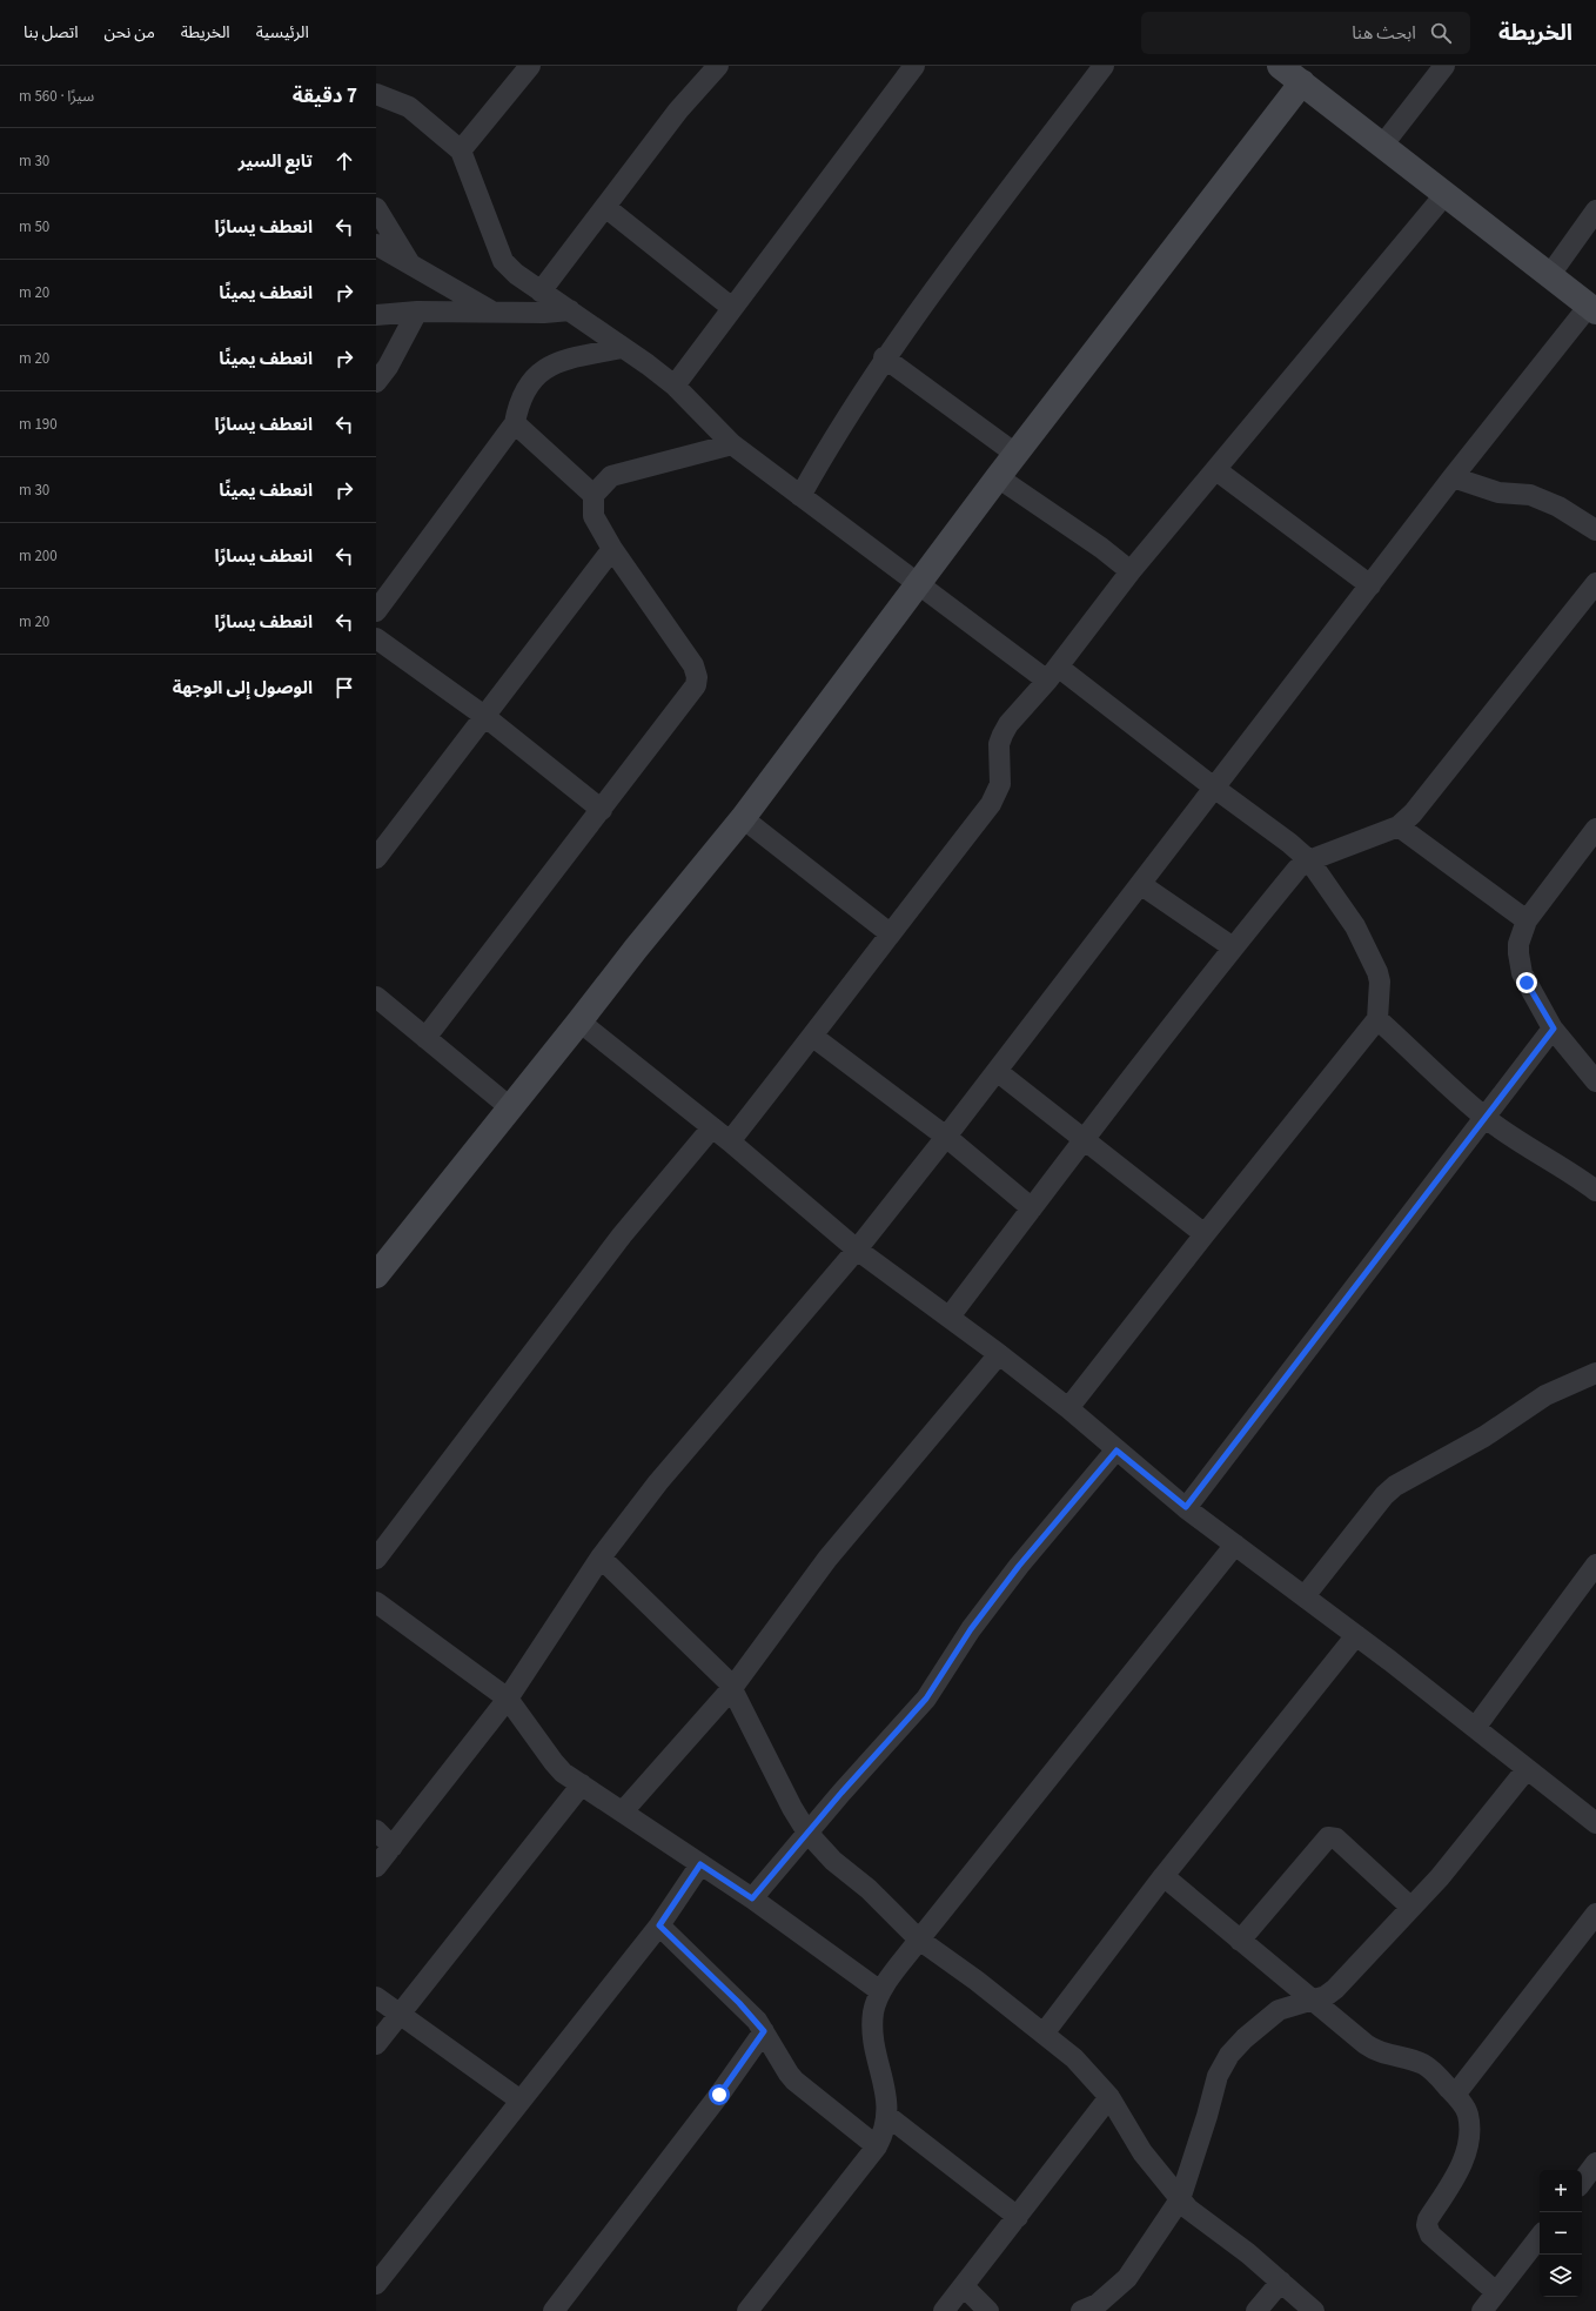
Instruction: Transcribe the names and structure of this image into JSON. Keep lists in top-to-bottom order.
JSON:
{
  "page": {
    "header": "الخريطة",
    "search": "ابحث هنا",
    "nav": [
      "الرئيسية",
      "الخريطة",
      "من نحن",
      "اتصل بنا"
    ],
    "heading": ["7 دقيقة", "سيرًا · 560 m"],
    "list": [
      ["تابع السير", "30 m"],
      ["انعطف يسارًا", "50 m"],
      ["انعطف يمينًا", "20 m"],
      ["انعطف يمينًا", "20 m"],
      ["انعطف يسارًا", "190 m"],
      ["انعطف يمينًا", "30 m"],
      ["انعطف يسارًا", "200 m"],
      ["انعطف يسارًا", "20 m"],
      "الوصول إلى الوجهة"
    ],
    "map_buttons": ["+", "−"]
  }
}
